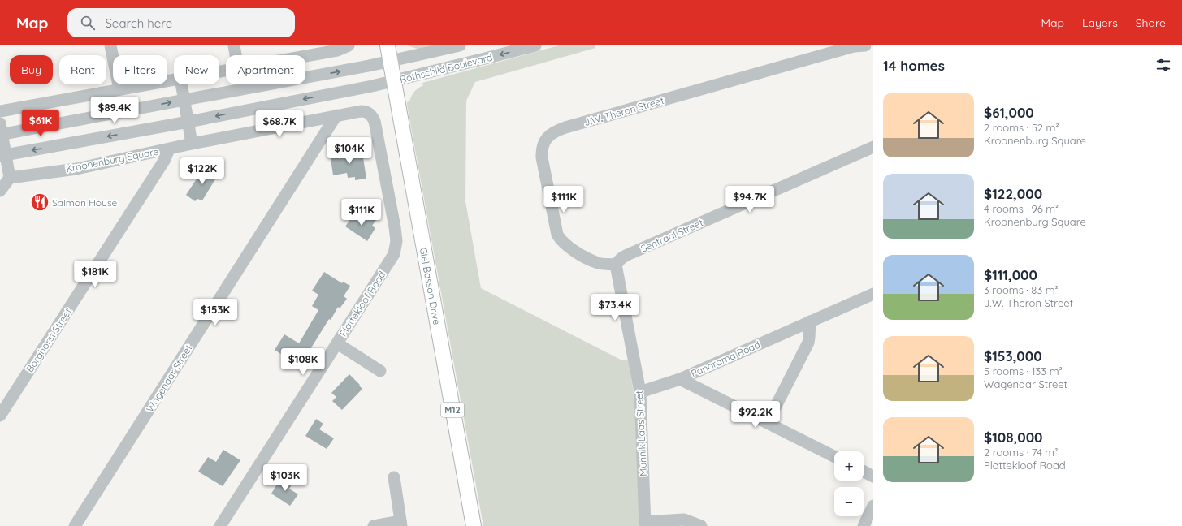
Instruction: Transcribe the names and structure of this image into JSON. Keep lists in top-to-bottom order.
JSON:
{
  "streets": {
    "main road": ["Giel Basson Drive", "M12"],
    "street": [
      "Rothschild Boulevard",
      "J.W. Theron Street",
      "Kroonenburg Square",
      "Sentraal Street",
      "Plattekloof Road",
      "Borghorst Street",
      "Panorama Road",
      "Wagenaar Street",
      "Munnik Laas Street"
    ]
  },
  "crossings": [
    ["Rothschild Boulevard", "Giel Basson Drive"],
    ["J.W. Theron Street", "Sentraal Street"],
    ["J.W. Theron Street", "Munnik Laas Street"],
    ["Kroonenburg Square", "Plattekloof Road"],
    ["Kroonenburg Square", "Borghorst Street"],
    ["Kroonenburg Square", "Wagenaar Street"],
    ["Sentraal Street", "Munnik Laas Street"],
    ["Panorama Road", "Munnik Laas Street"]
  ],
  "places": {
    "restaurant": ["Salmon House"]
  },
  "page": {
    "header": "Map",
    "search": "Search here",
    "nav": ["Map", "Layers", "Share"],
    "heading": "14 homes",
    "chip": [
      "Buy",
      "Rent",
      "Filters",
      "New",
      "Apartment"
    ],
    "list": [
      {
        "name": "$61,000",
        "note": "2 rooms · 52 m² · Kroonenburg Square"
      },
      {
        "name": "$122,000",
        "note": "4 rooms · 96 m² · Kroonenburg Square"
      },
      {
        "name": "$111,000",
        "note": "3 rooms · 83 m² · J.W. Theron Street"
      },
      {
        "name": "$153,000",
        "note": "5 rooms · 133 m² · Wagenaar Street"
      },
      {
        "name": "$108,000",
        "note": "2 rooms · 74 m² · Plattekloof Road"
      }
    ],
    "price": [
      "$89.4K",
      "$61K",
      "$68.7K",
      "$104K",
      "$122K",
      "$111K",
      "$94.7K",
      "$111K",
      "$181K",
      "$73.4K",
      "$153K",
      "$108K",
      "$92.2K",
      "$103K"
    ],
    "map_buttons": ["+", "−"]
  }
}
